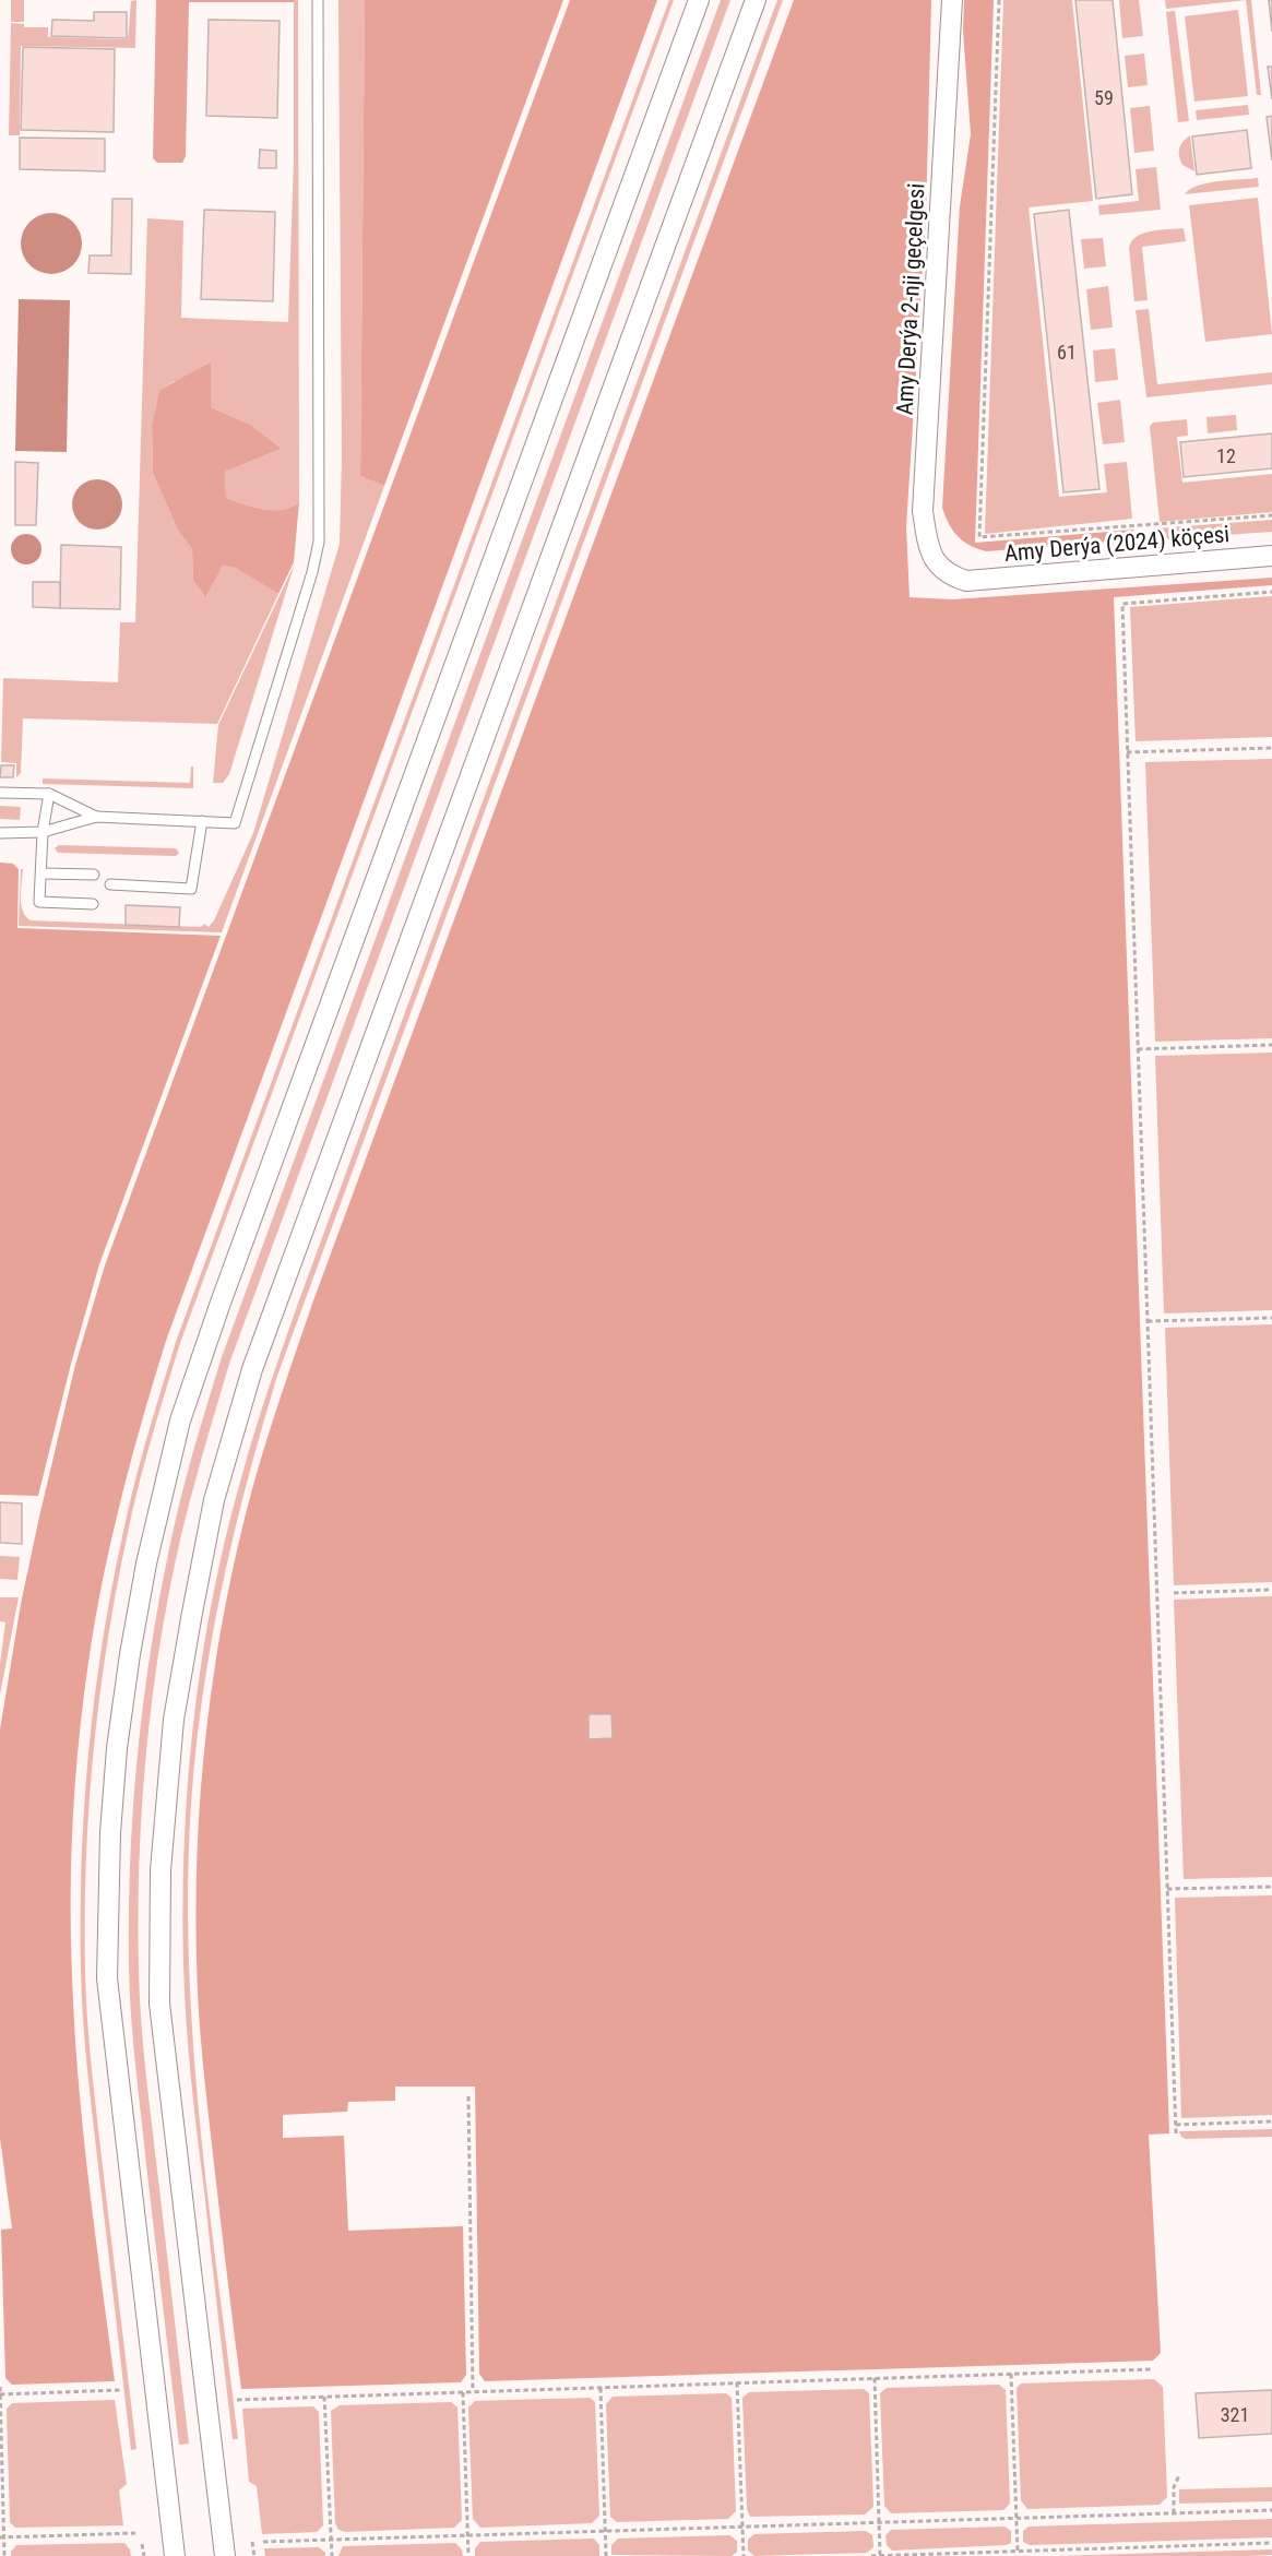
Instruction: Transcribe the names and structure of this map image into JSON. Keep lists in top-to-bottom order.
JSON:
{
  "streets": {
    "street": ["Amy Derýa 2-nji geçelgesi", "Amy Derýa (2024) köçesi"]
  },
  "crossings": [
    ["Amy Derýa 2-nji geçelgesi", "Amy Derýa (2024) köçesi"]
  ],
  "house_numbers": [
    "59",
    "61",
    "12",
    "321"
  ]
}
